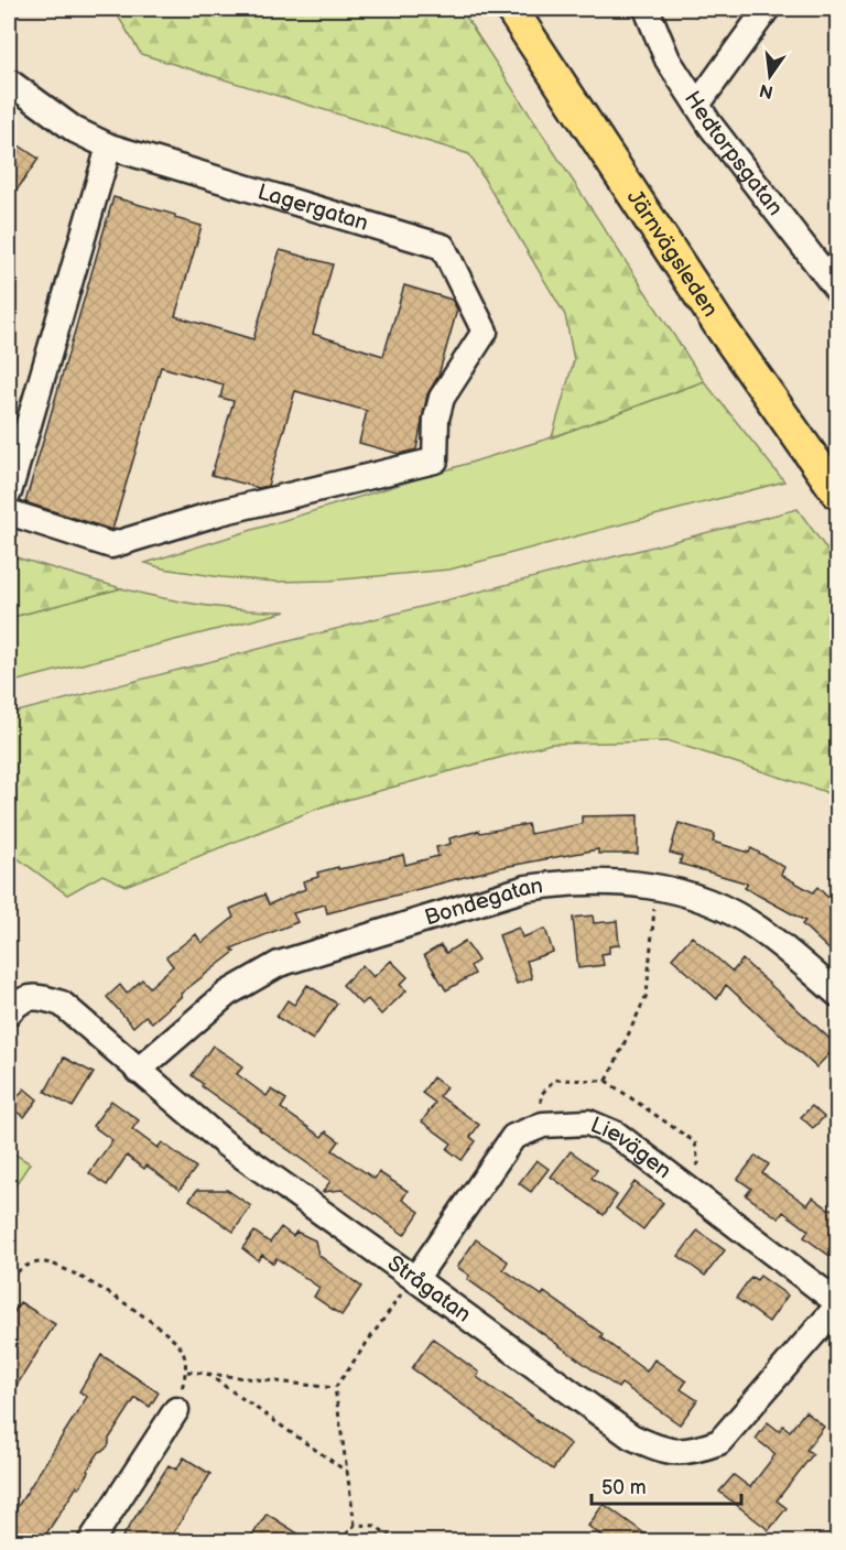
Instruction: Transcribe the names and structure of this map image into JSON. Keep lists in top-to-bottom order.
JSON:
{
  "streets": {
    "main road": ["Järnvägsleden"],
    "street": [
      "Hedtorpsgatan",
      "Lagergatan",
      "Bondegatan",
      "Lievägen",
      "Strågatan"
    ]
  },
  "crossings": [
    ["Bondegatan", "Strågatan"],
    ["Lievägen", "Strågatan"]
  ],
  "scale_bar": "50 m",
  "north": "bottom"
}
